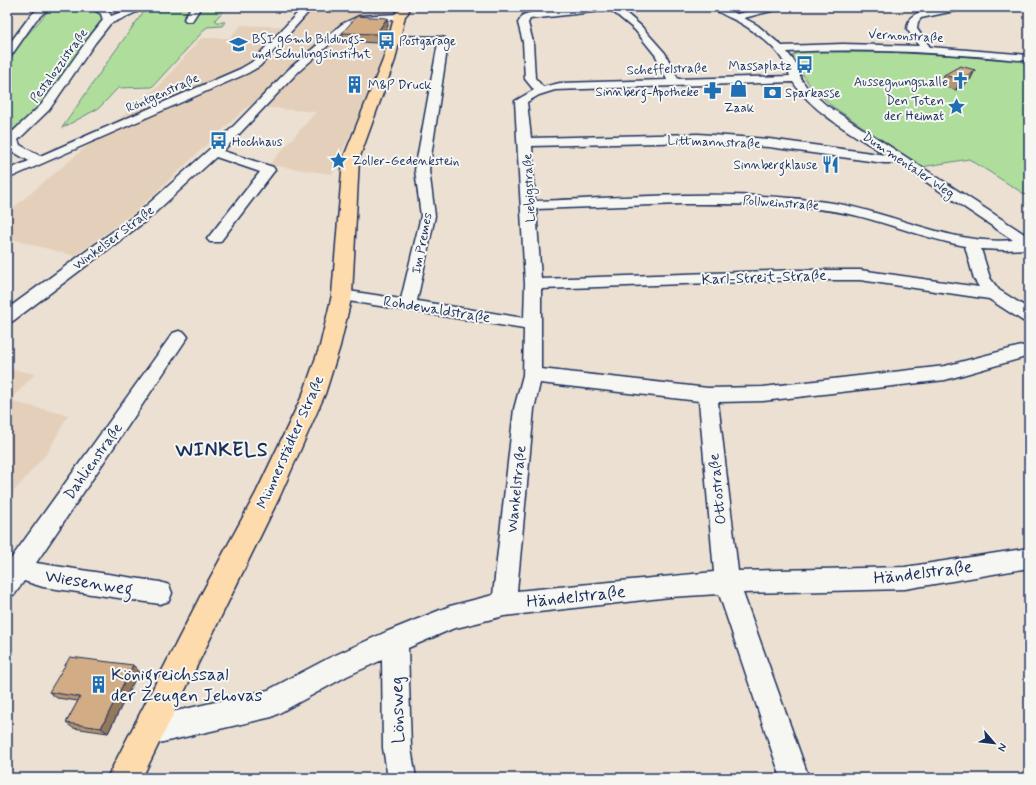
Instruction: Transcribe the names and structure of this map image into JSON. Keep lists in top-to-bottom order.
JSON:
{
  "streets": {
    "main road": ["Münnerstädter Straße"],
    "street": [
      "Vernonstraße",
      "Pestalozzistraße",
      "Scheffelstraße",
      "Röntgenstraße",
      "Littmannstraße",
      "Dummentaler Weg",
      "Liebigstraße",
      "Pollweinstraße",
      "Winkelser Straße",
      "Im Premes",
      "Karl-Streit-Straße",
      "Rohdewaldstraße",
      "Dahlienstraße",
      "Wankelstraße",
      "Ottostraße",
      "Händelstraße",
      "Wiesenweg",
      "Lönsweg"
    ]
  },
  "crossings": [
    ["Pestalozzistraße", "Röntgenstraße"],
    ["Scheffelstraße", "Dummentaler Weg"],
    ["Scheffelstraße", "Liebigstraße"],
    ["Littmannstraße", "Dummentaler Weg"],
    ["Littmannstraße", "Liebigstraße"],
    ["Dummentaler Weg", "Pollweinstraße"],
    ["Liebigstraße", "Pollweinstraße"],
    ["Liebigstraße", "Karl-Streit-Straße"],
    ["Liebigstraße", "Rohdewaldstraße"],
    ["Liebigstraße", "Wankelstraße"],
    ["Winkelser Straße", "Münnerstädter Straße"],
    ["Im Premes", "Rohdewaldstraße"],
    ["Im Premes", "Münnerstädter Straße"],
    ["Rohdewaldstraße", "Münnerstädter Straße"],
    ["Münnerstädter Straße", "Händelstraße"],
    ["Dahlienstraße", "Wiesenweg"],
    ["Wankelstraße", "Händelstraße"],
    ["Ottostraße", "Händelstraße"],
    ["Händelstraße", "Lönsweg"]
  ],
  "districts": ["WINKELS"],
  "places": {
    "bus stop": ["Postgarage", "Massaplatz", "Hochhaus"],
    "school or university": ["BSI gGmb Bildungs- und Schulungsinstitut"],
    "church": ["Aussegnungshalle"],
    "building": ["M&P Druck", "Königreichssaal der Zeugen Jehovas"],
    "shop": ["Zaak"],
    "pharmacy": ["Sinnberg-Apotheke"],
    "bank": ["Sparkasse"],
    "place": ["Den Toten der Heimat", "Zoller-Gedenkstein"],
    "restaurant": ["Sinnbergklause"]
  },
  "north": "bottom right"
}
